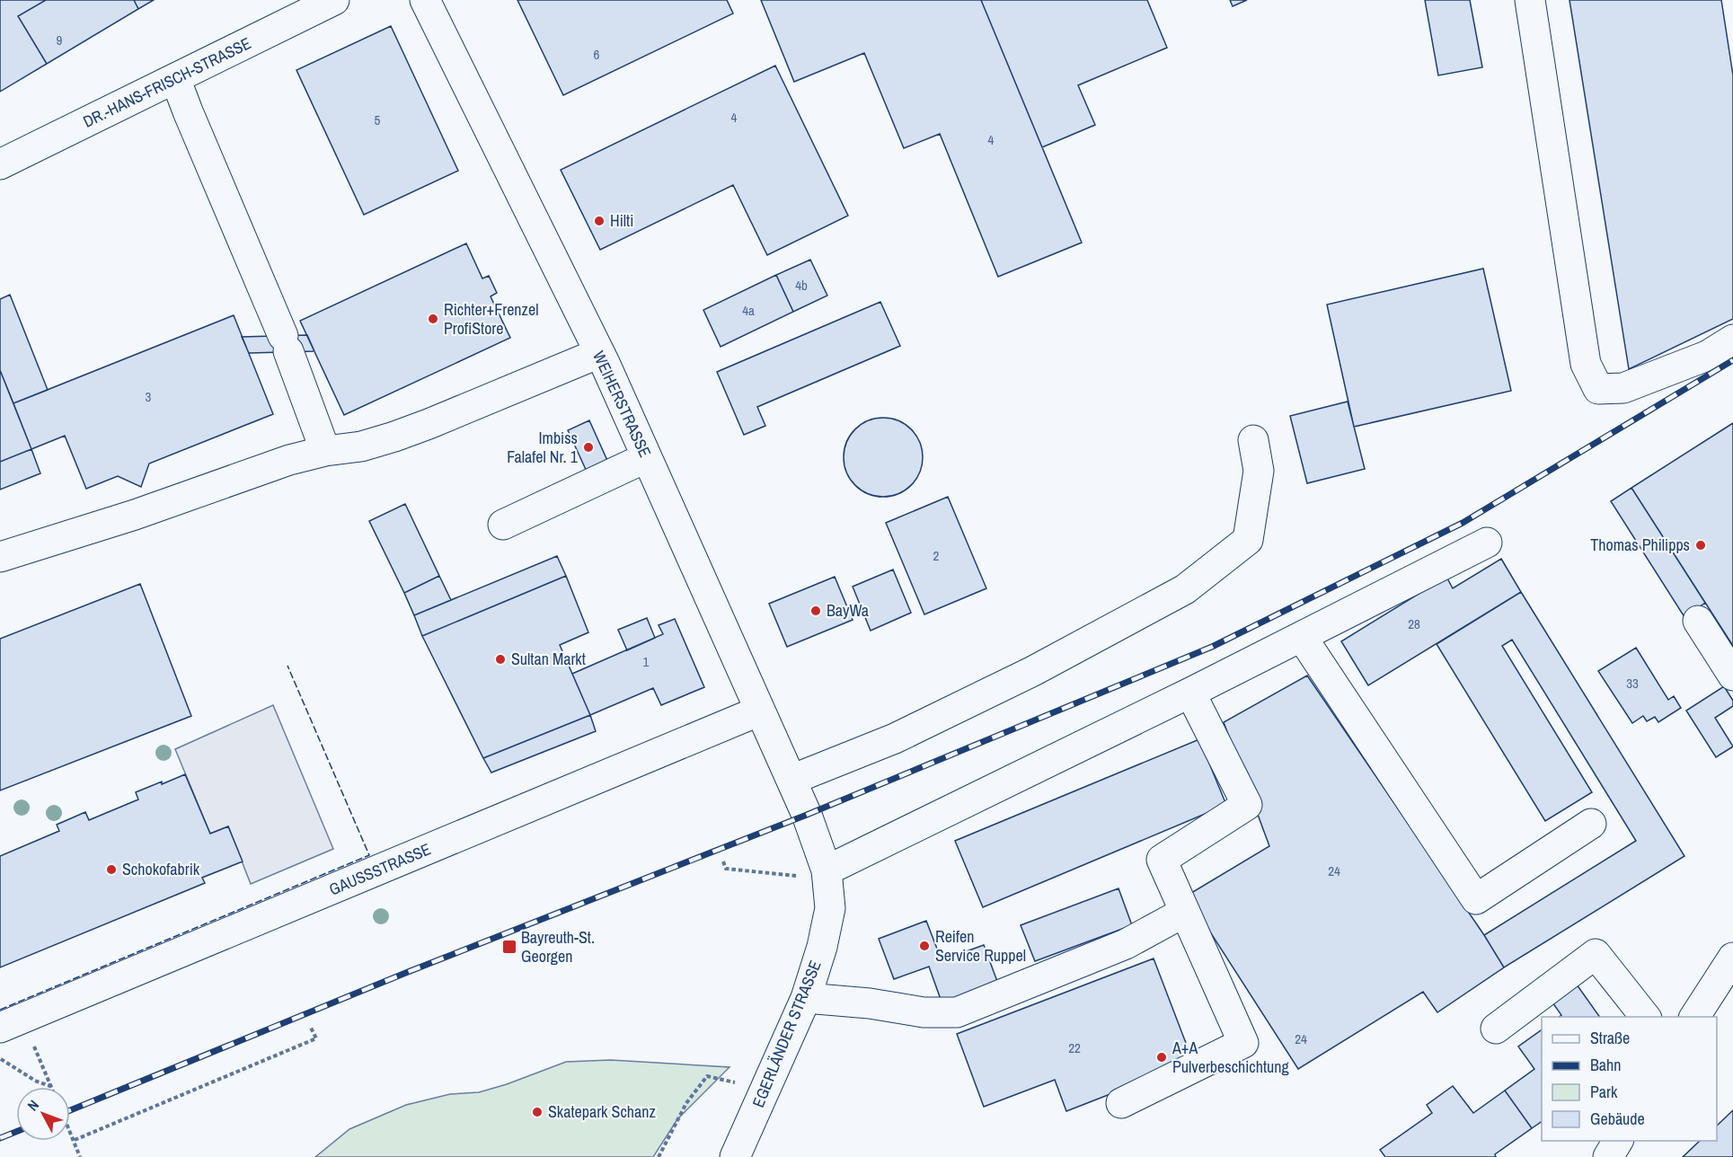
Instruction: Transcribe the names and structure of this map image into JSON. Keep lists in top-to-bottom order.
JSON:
{
  "streets": {
    "street": [
      "DR.-HANS-FRISCH-STRASSE",
      "WEIHERSTRASSE",
      "GAUSSSTRASSE",
      "EGERLÄNDER STRASSE"
    ]
  },
  "crossings": [
    ["WEIHERSTRASSE", "GAUSSSTRASSE"],
    ["WEIHERSTRASSE", "EGERLÄNDER STRASSE"]
  ],
  "places": {
    "other": [
      "Hilti",
      "Richter+Frenzel ProfiStore",
      "Imbiss Falafel Nr. 1",
      "Thomas Philipps",
      "BayWa",
      "Sultan Markt",
      "Schokofabrik",
      "Reifen Service Ruppel",
      "A+A Pulverbeschichtung",
      "Skatepark Schanz"
    ],
    "transit": ["Bayreuth-St. Georgen"]
  },
  "house_numbers": [
    "9",
    "6",
    "4",
    "5",
    "4",
    "4b",
    "4a",
    "3",
    "2",
    "28",
    "1",
    "33",
    "24",
    "24",
    "22"
  ],
  "legend": [
    "Straße",
    "Bahn",
    "Park",
    "Gebäude"
  ],
  "north": "top left"
}
